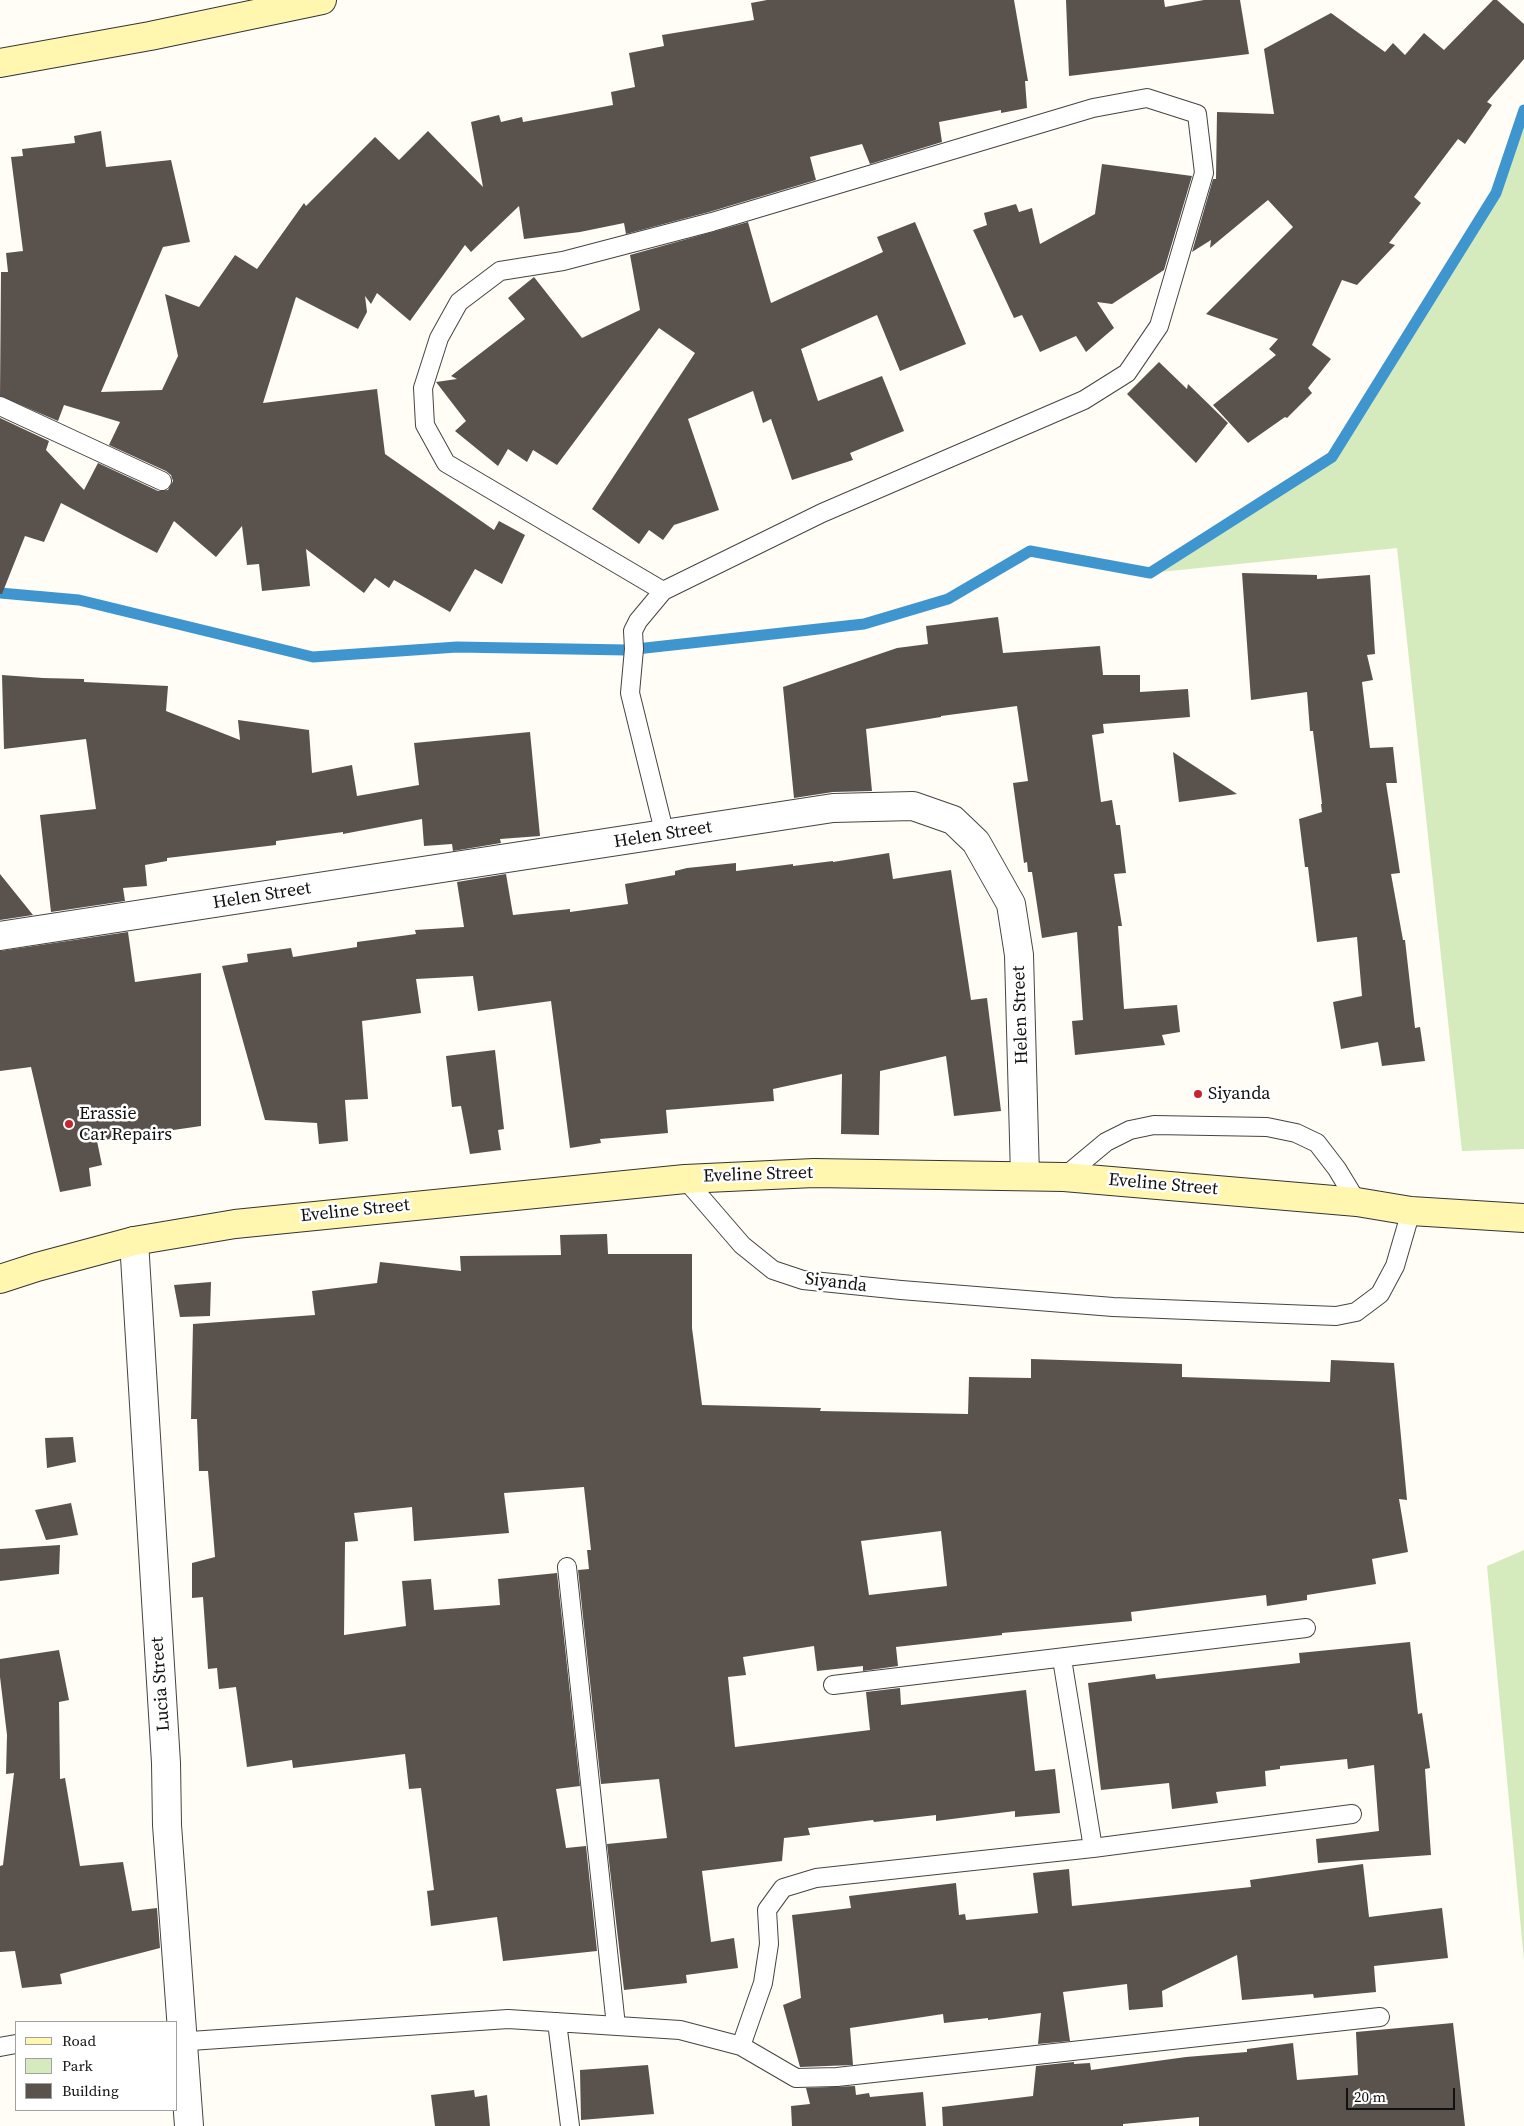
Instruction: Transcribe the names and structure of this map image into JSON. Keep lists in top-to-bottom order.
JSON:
{
  "streets": {
    "street": ["Helen Street", "Eveline Street", "Lucia Street"],
    "lane": ["Siyanda"]
  },
  "crossings": [
    ["Helen Street", "Eveline Street"],
    ["Eveline Street", "Siyanda"],
    ["Eveline Street", "Lucia Street"]
  ],
  "places": ["Siyanda", "Erassie Car Repairs"],
  "legend": ["Road", "Park", "Building"],
  "scale_bar": "20 m"
}
